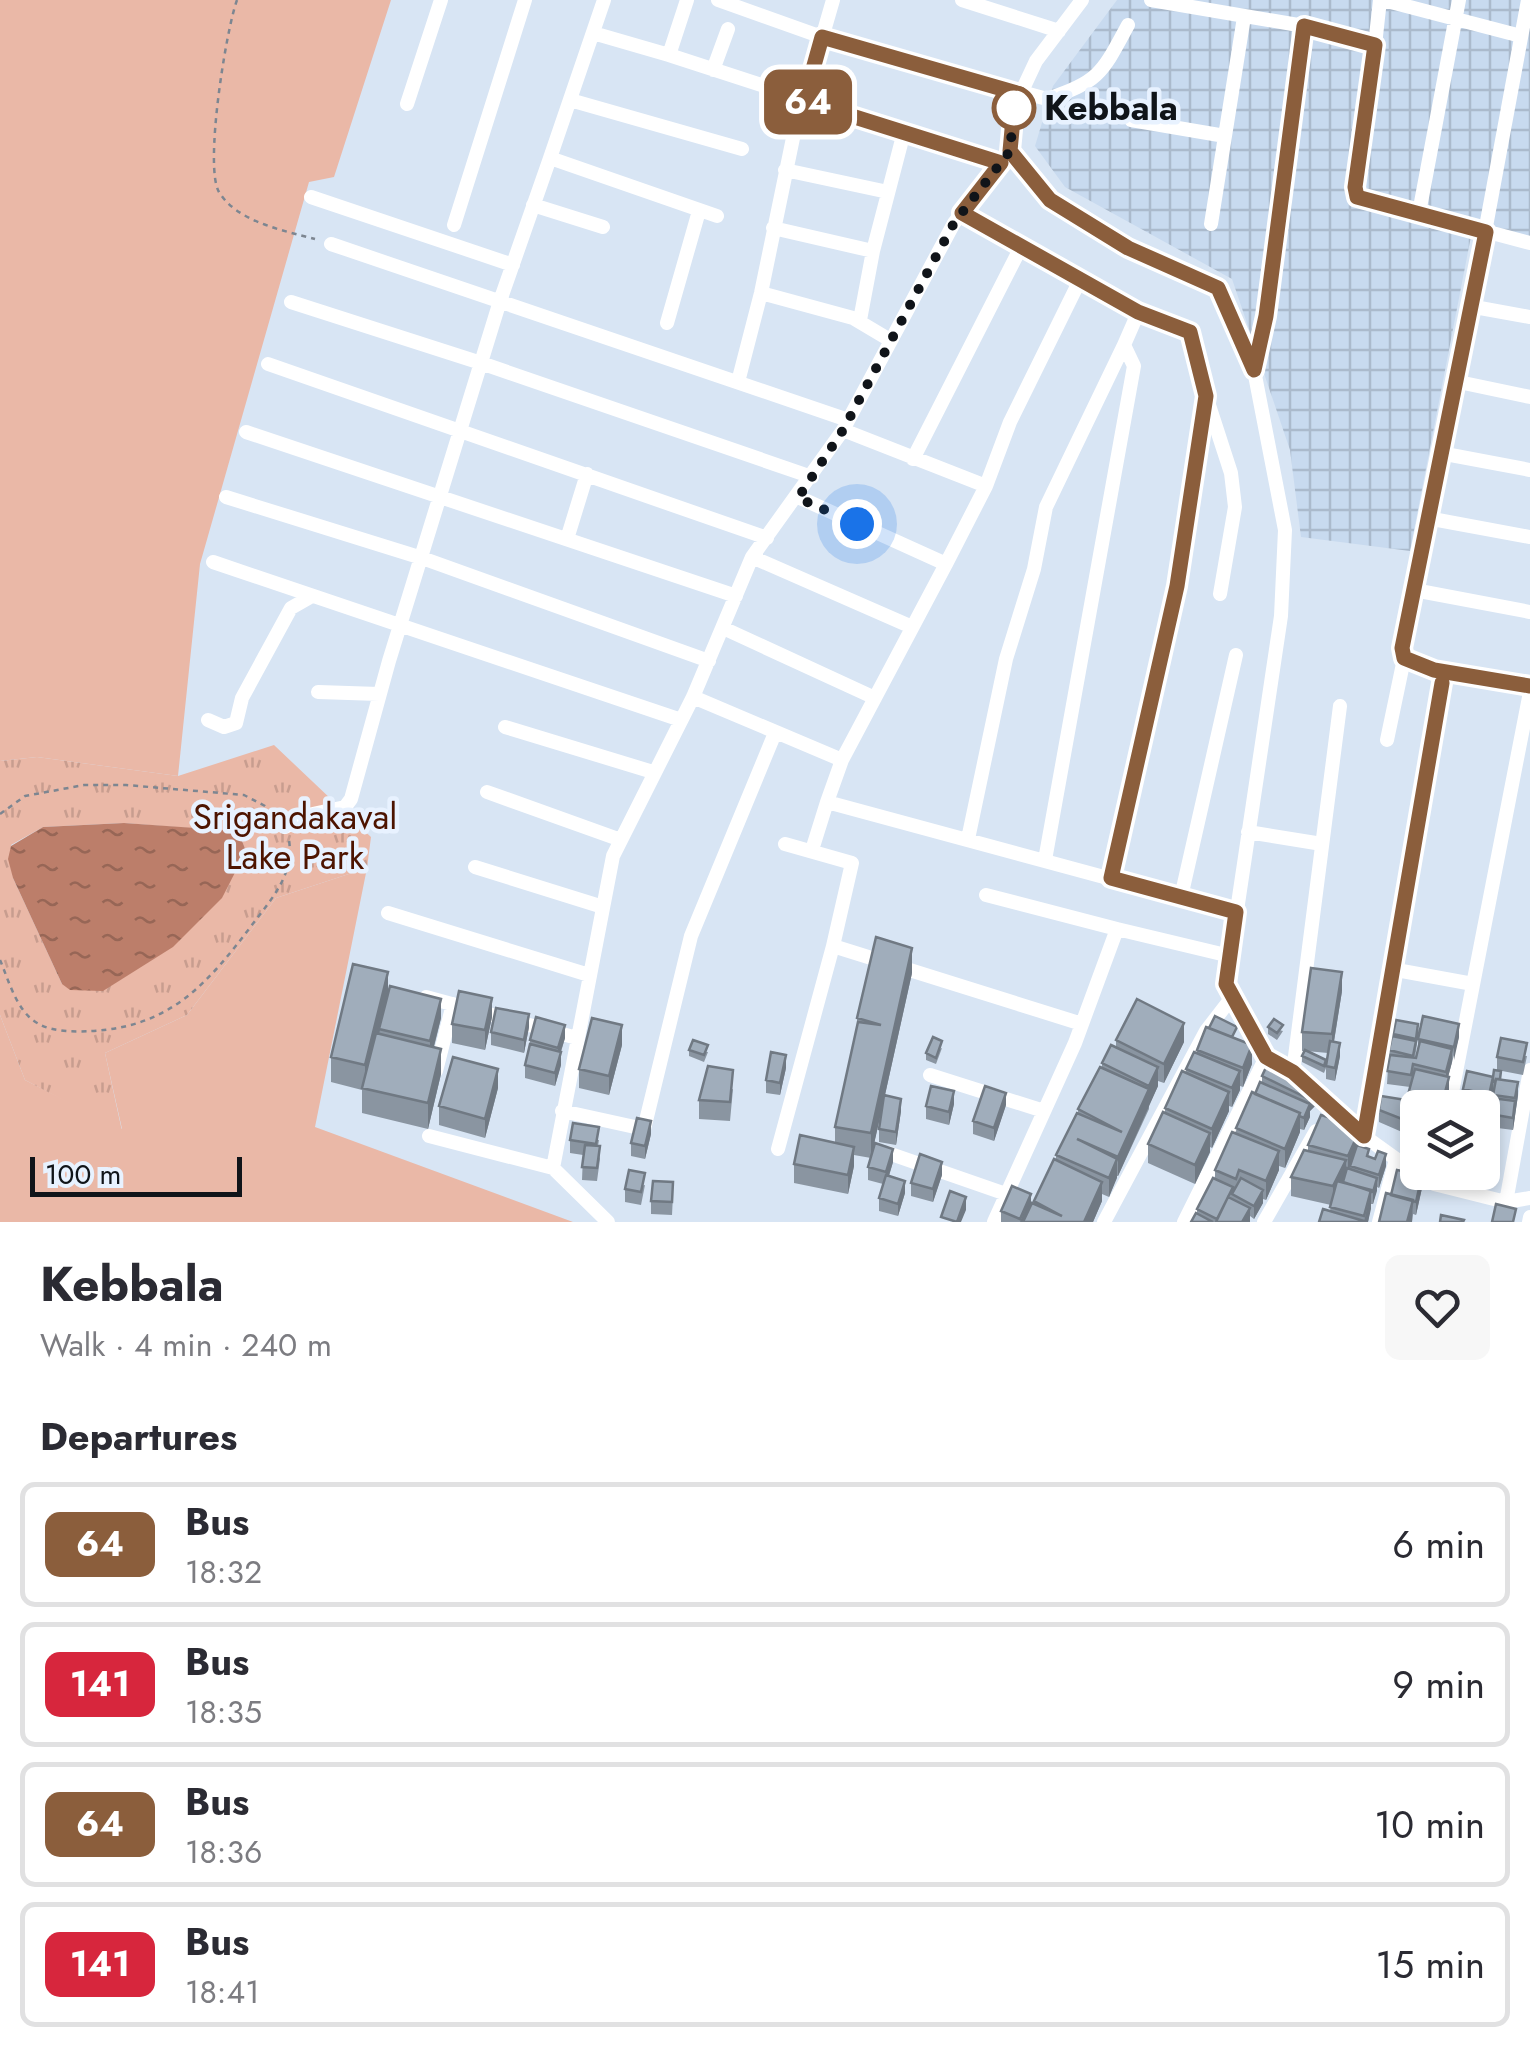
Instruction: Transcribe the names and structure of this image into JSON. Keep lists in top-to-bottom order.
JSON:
{
  "parks": ["Srigandakaval Lake Park"],
  "places": ["Kebbala"],
  "lines": ["bus line 64"],
  "scale_bar": "100 m",
  "page": {
    "on_map": "64",
    "scale": "100 m",
    "heading": [
      ["Kebbala", "Walk · 4 min · 240 m"],
      "Departures"
    ],
    "list": [
      {
        "mark": "64",
        "name": "Bus",
        "note": "18:32",
        "value": "6 min"
      },
      {
        "mark": "141",
        "name": "Bus",
        "note": "18:35",
        "value": "9 min"
      },
      {
        "mark": "64",
        "name": "Bus",
        "note": "18:36",
        "value": "10 min"
      },
      {
        "mark": "141",
        "name": "Bus",
        "note": "18:41",
        "value": "15 min"
      }
    ]
  }
}
